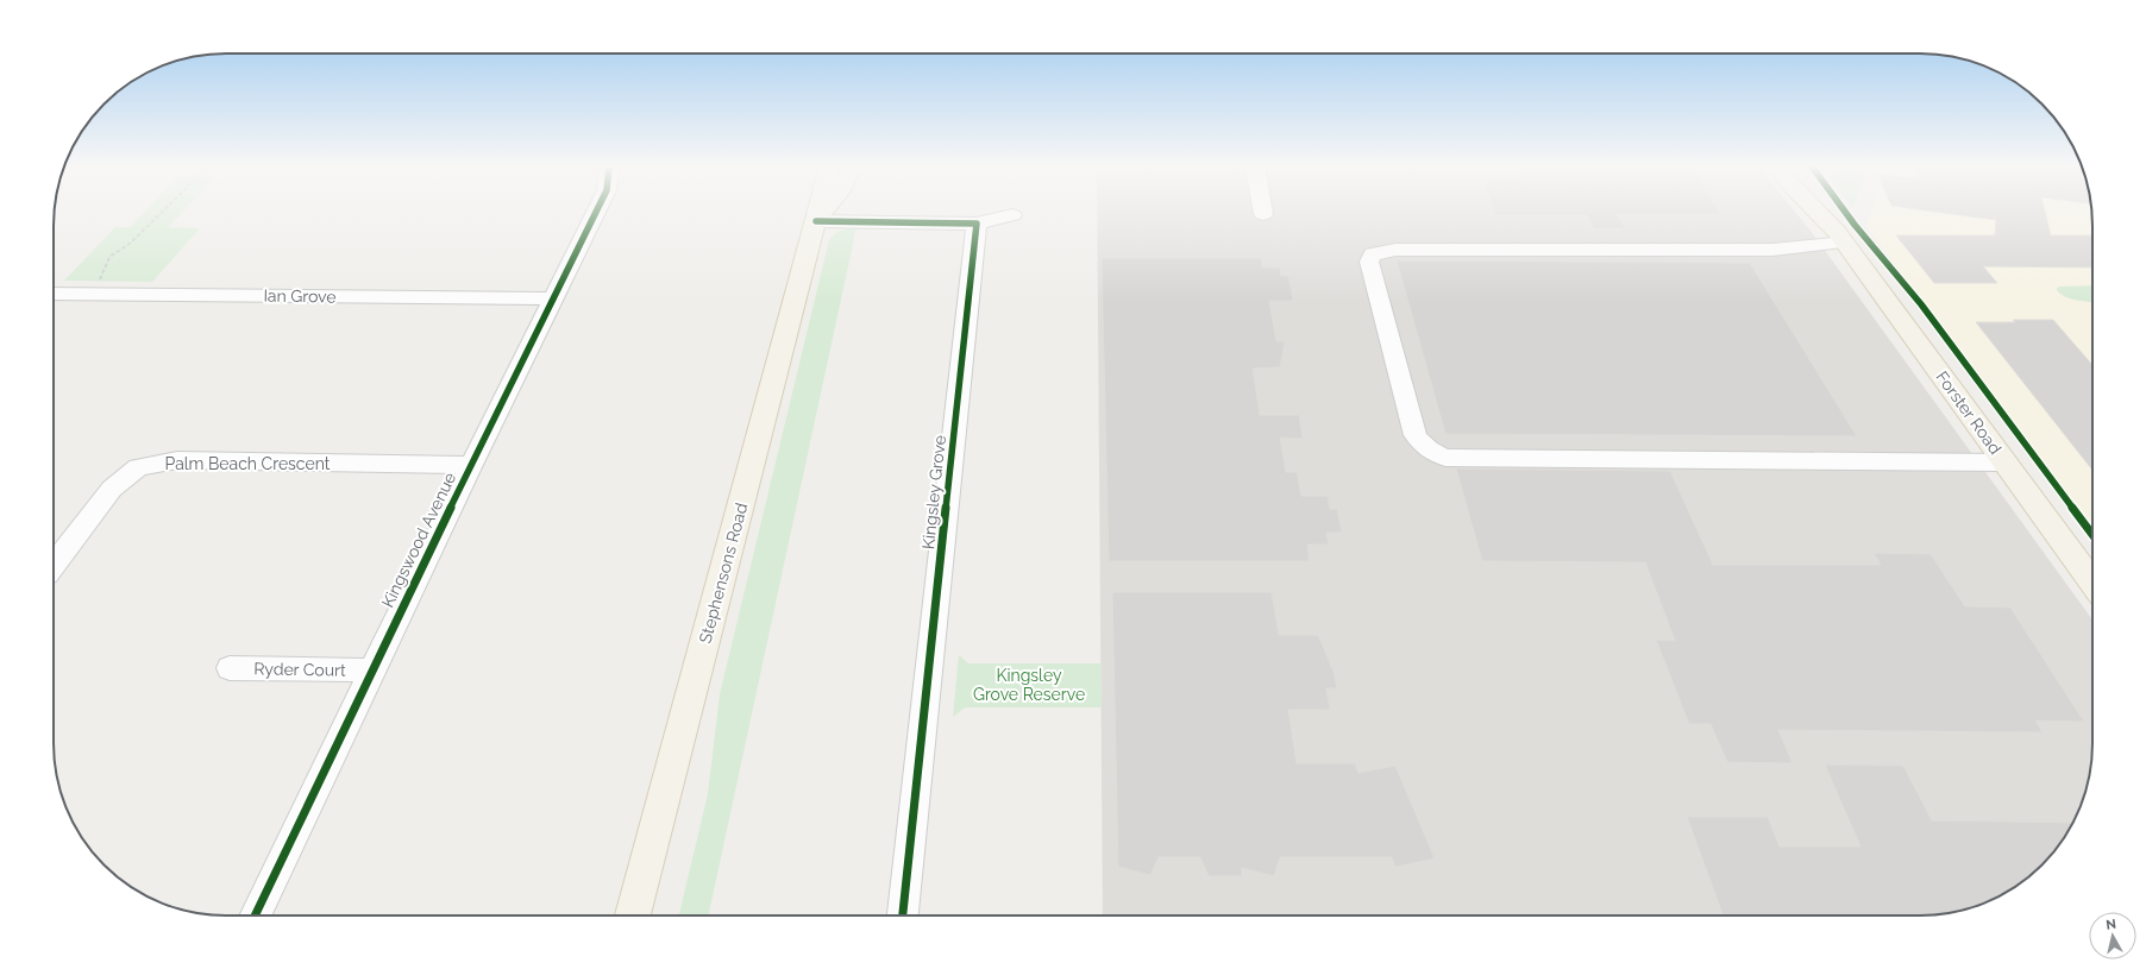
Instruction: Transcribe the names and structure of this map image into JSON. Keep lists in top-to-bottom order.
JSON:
{
  "streets": {
    "main road": ["Forster Road", "Stephensons Road"],
    "street": [
      "Ian Grove",
      "Palm Beach Crescent",
      "Kingsley Grove",
      "Kingswood Avenue",
      "Ryder Court"
    ]
  },
  "crossings": [
    ["Ian Grove", "Kingswood Avenue"],
    ["Palm Beach Crescent", "Kingswood Avenue"],
    ["Kingswood Avenue", "Ryder Court"]
  ],
  "parks": ["Kingsley Grove Reserve"],
  "north": "top"
}
